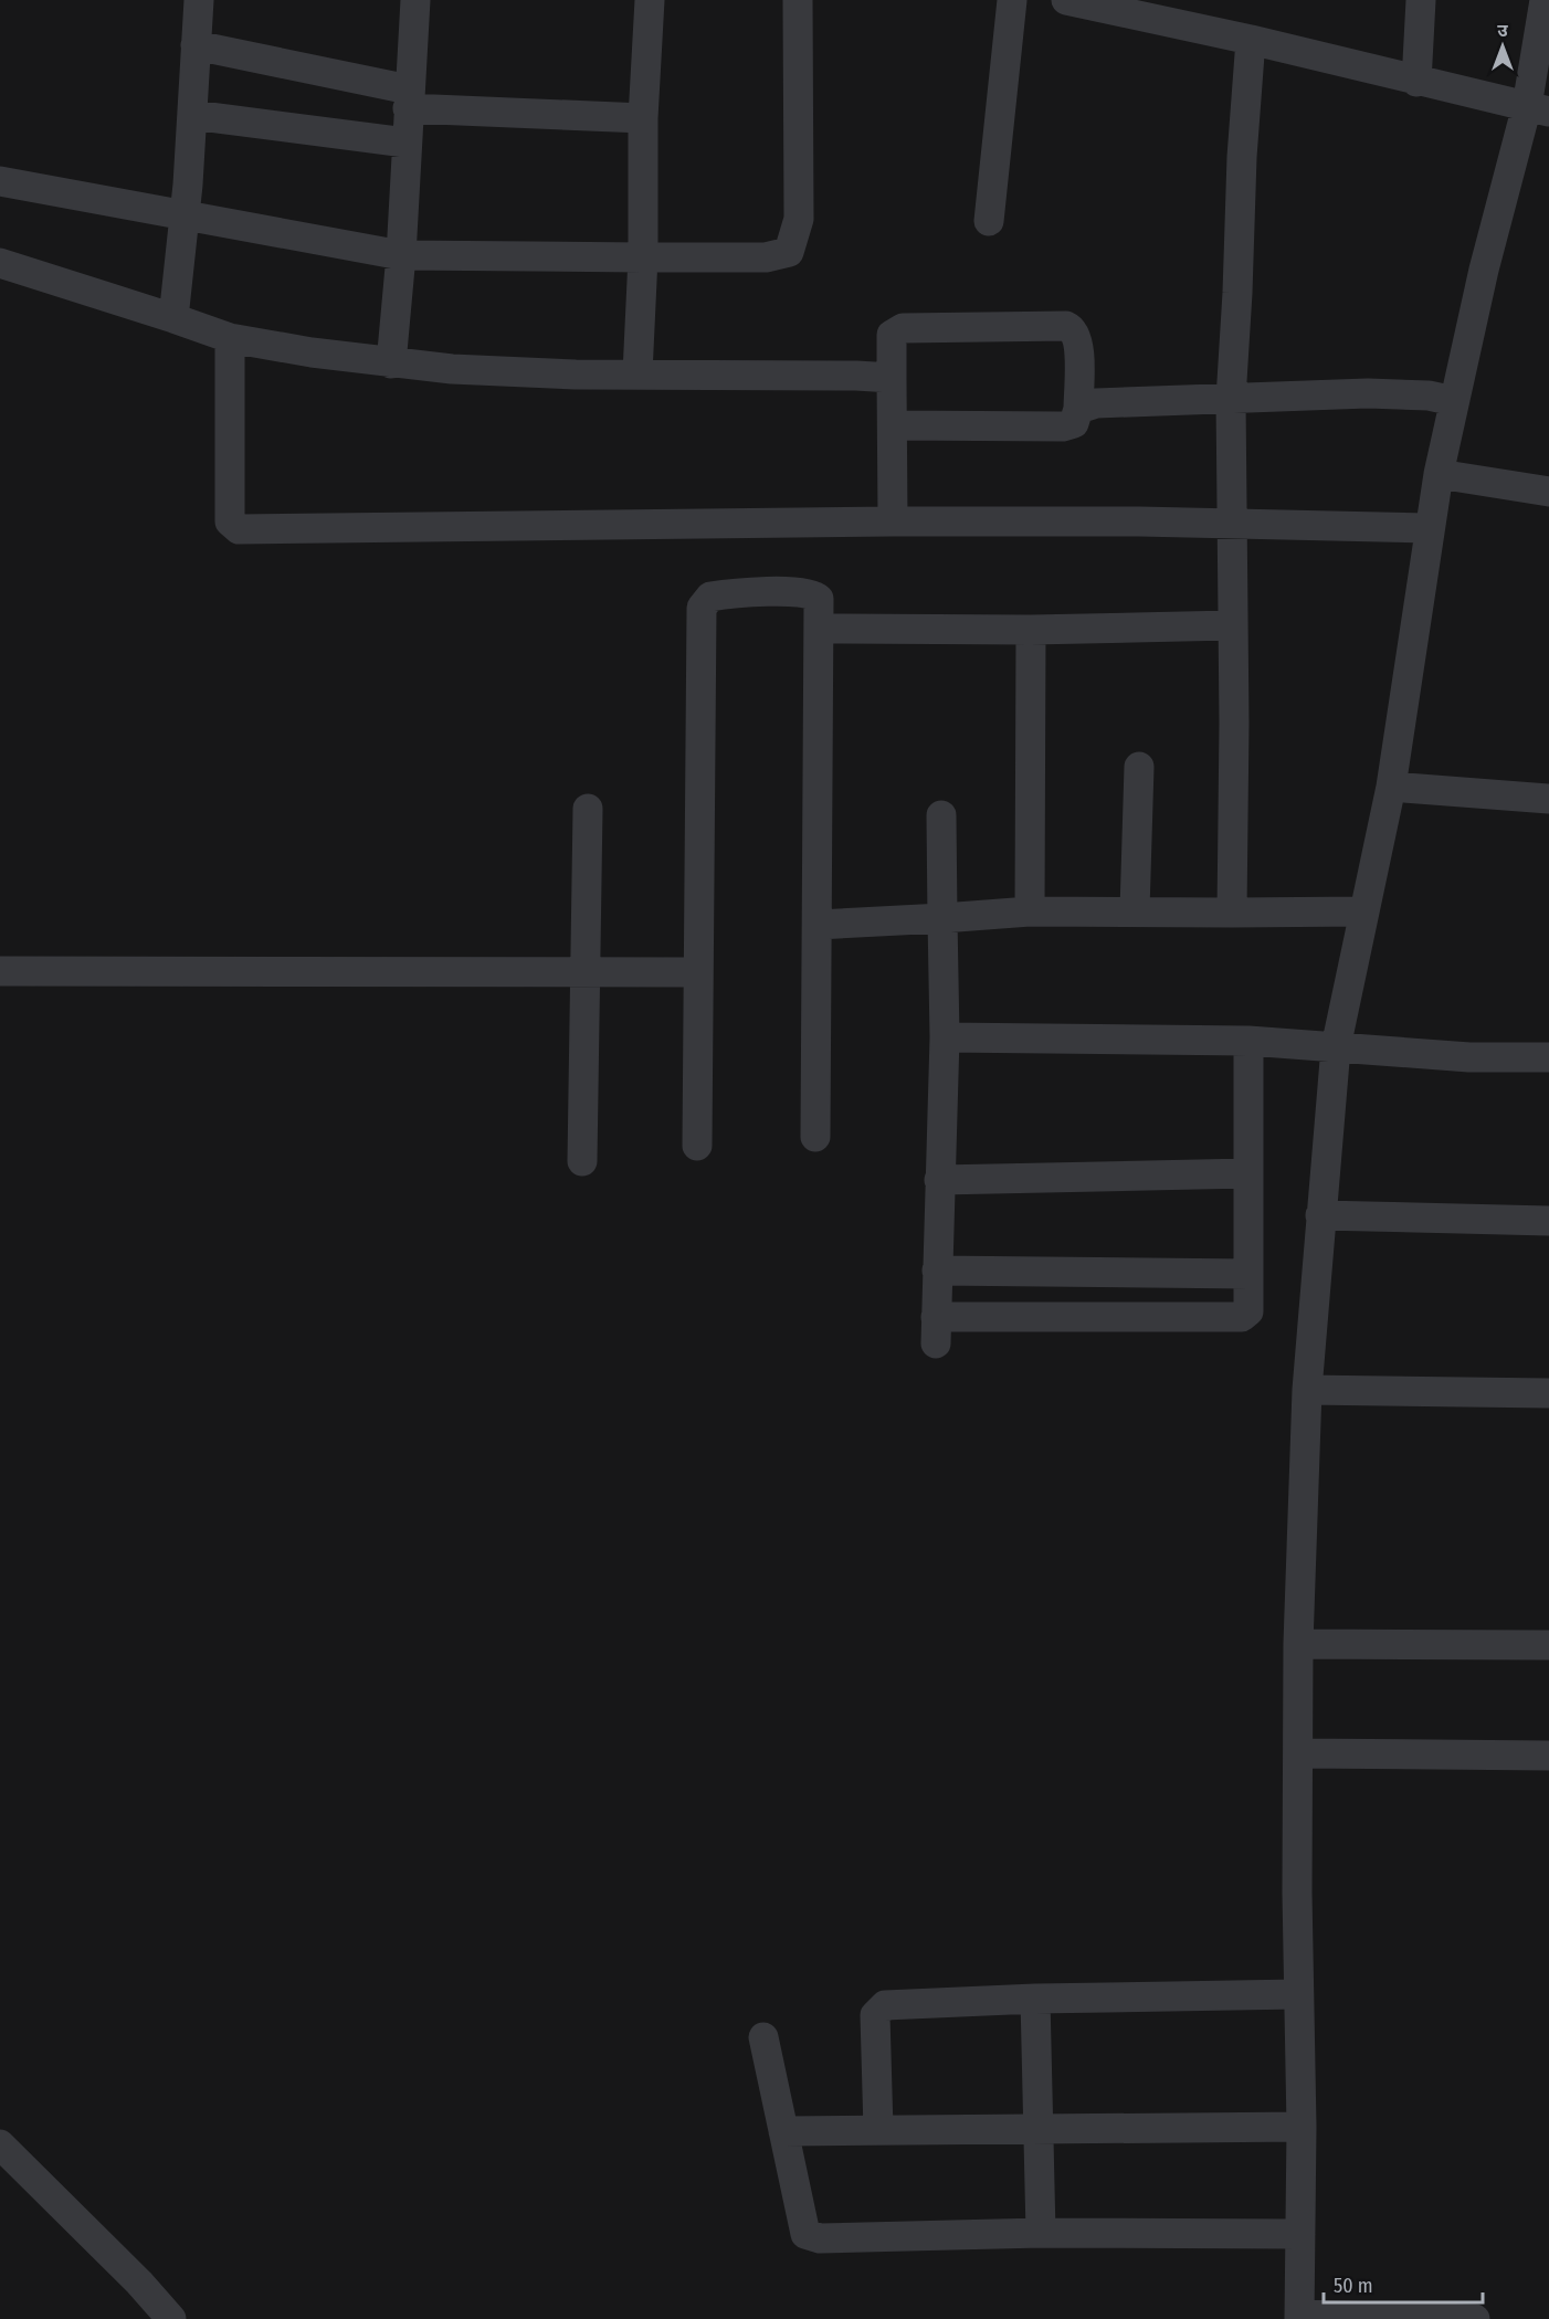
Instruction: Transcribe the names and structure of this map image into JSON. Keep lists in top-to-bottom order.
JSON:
{
  "scale_bar": "50 m",
  "north": "top"
}
